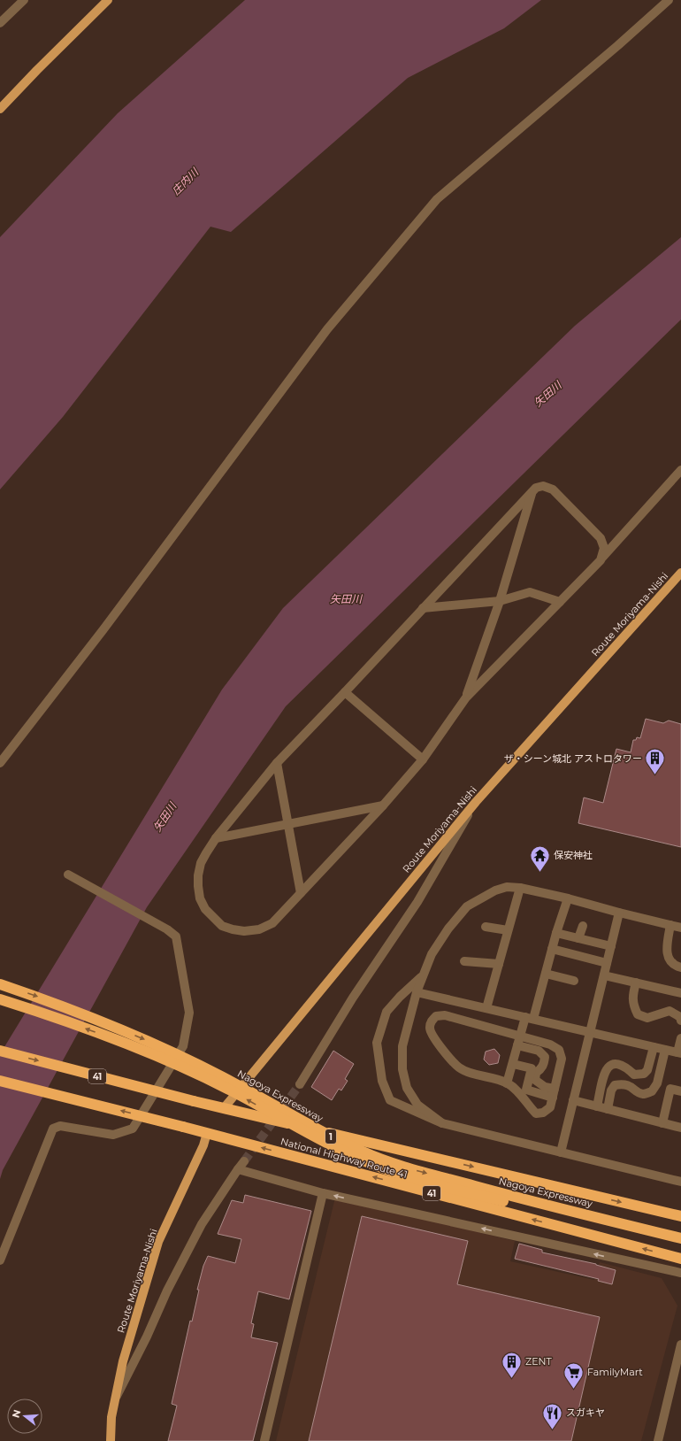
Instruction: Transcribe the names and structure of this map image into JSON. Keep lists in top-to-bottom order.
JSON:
{
  "streets": {
    "highway": [
      "41",
      "Nagoya Expressway",
      "1",
      "National Highway Route 41"
    ],
    "main road": ["Route Moriyama-Nishi"]
  },
  "crossings": [
    ["Route Moriyama-Nishi", "National Highway Route 41"]
  ],
  "water": ["庄内川", "矢田川"],
  "places": {
    "building": ["ザ・シーン城北 アストロタワー", "ZENT"],
    "temple": ["保安神社"],
    "supermarket": ["FamilyMart"],
    "restaurant": ["スガキヤ"]
  },
  "north": "left"
}
